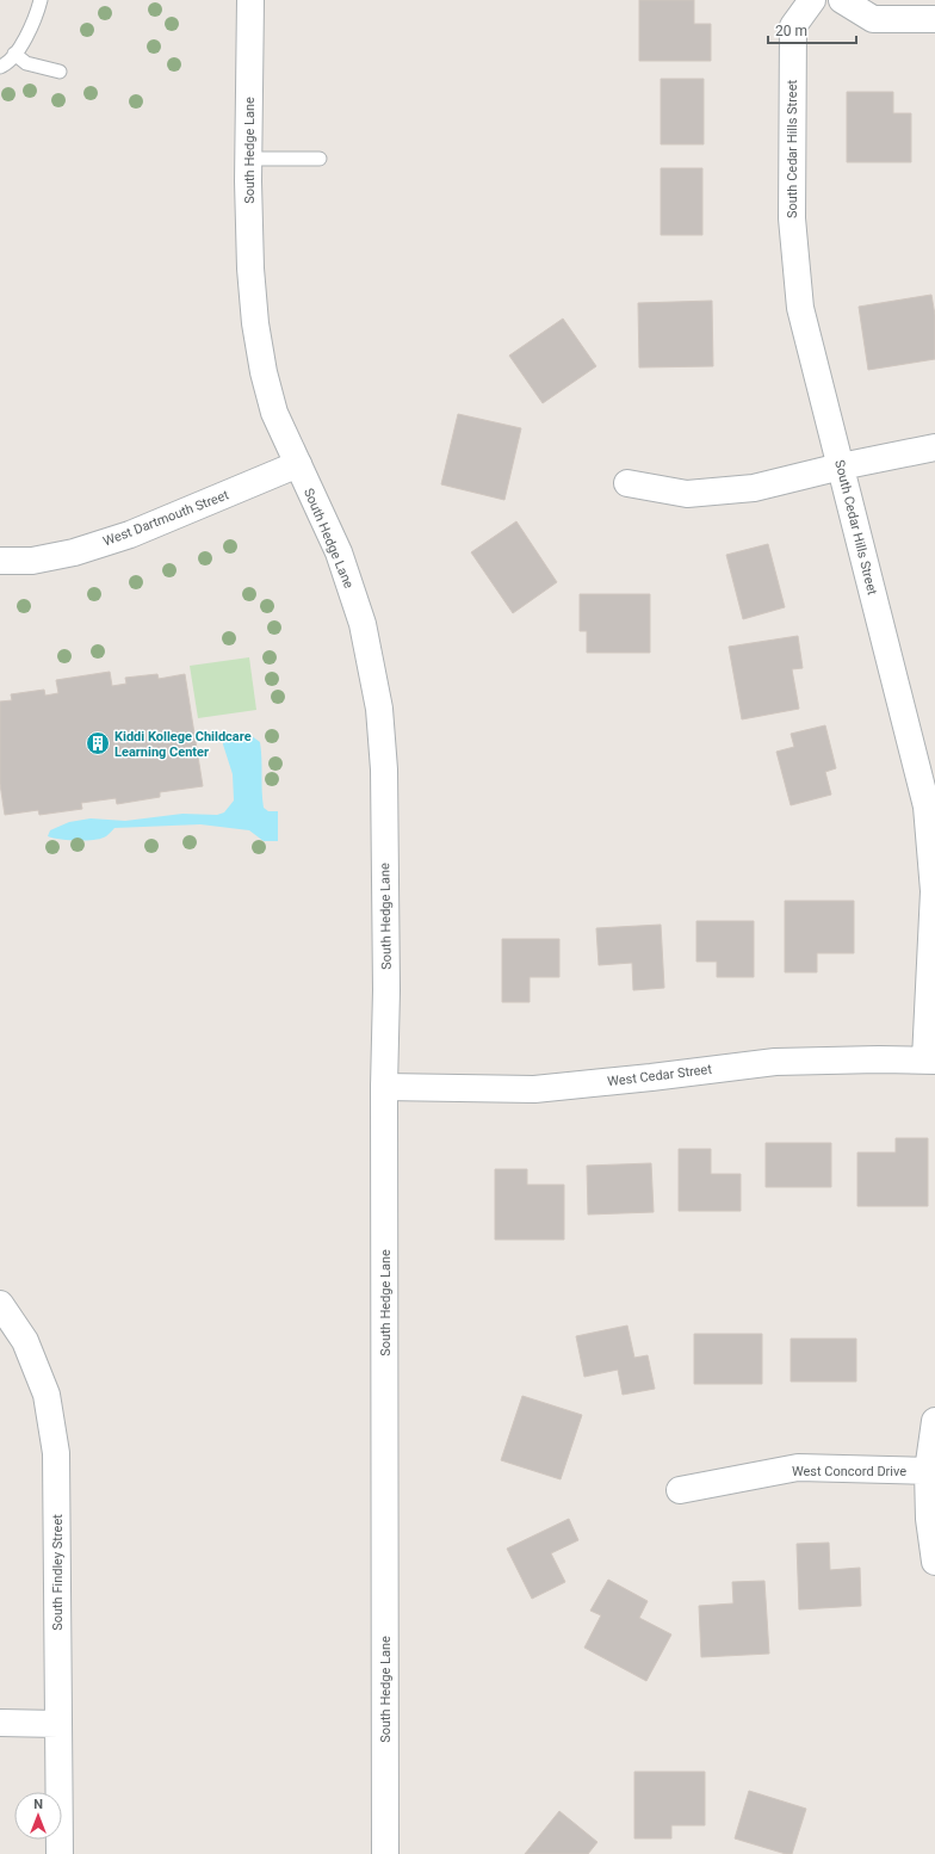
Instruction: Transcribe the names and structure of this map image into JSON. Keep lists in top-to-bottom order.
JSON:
{
  "streets": {
    "street": [
      "South Cedar Hills Street",
      "South Hedge Lane",
      "West Dartmouth Street",
      "West Cedar Street",
      "West Concord Drive",
      "South Findley Street"
    ]
  },
  "crossings": [
    ["South Cedar Hills Street", "West Cedar Street"],
    ["South Hedge Lane", "West Dartmouth Street"],
    ["South Hedge Lane", "West Cedar Street"]
  ],
  "places": {
    "building": ["Kiddi Kollege Childcare Learning Center"]
  },
  "scale_bar": "20 m",
  "north": "top"
}
